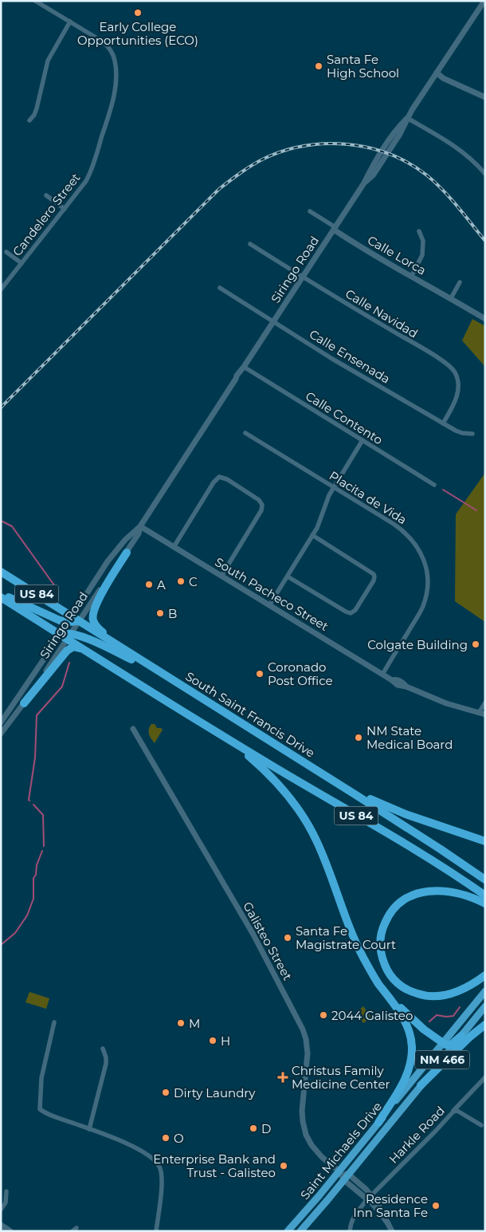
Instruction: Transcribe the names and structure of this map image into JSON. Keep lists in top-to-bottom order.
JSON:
{
  "streets": {
    "highway": ["US 84", "South Saint Francis Drive"],
    "main road": ["NM 466", "Saint Michaels Drive"],
    "street": [
      "Candelero Street",
      "Calle Lorca",
      "Siringo Road",
      "Calle Navidad",
      "Calle Ensenada",
      "Calle Contento",
      "Placita de Vida",
      "South Pacheco Street",
      "Galisteo Street",
      "Harkle Road"
    ]
  },
  "crossings": [
    ["Calle Lorca", "Siringo Road"],
    ["Siringo Road", "Calle Navidad"],
    ["Siringo Road", "Calle Ensenada"],
    ["Siringo Road", "Calle Contento"],
    ["Siringo Road", "US 84"],
    ["Siringo Road", "South Pacheco Street"],
    ["Siringo Road", "South Saint Francis Drive"],
    ["Calle Navidad", "Calle Ensenada"],
    ["Placita de Vida", "South Pacheco Street"],
    ["Galisteo Street", "Harkle Road"],
    ["Galisteo Street", "Saint Michaels Drive"]
  ],
  "places": {
    "other": [
      "Early College Opportunities (ECO)",
      "Santa Fe High School",
      "C",
      "A",
      "B",
      "Colgate Building",
      "Coronado Post Office",
      "NM State Medical Board",
      "Santa Fe Magistrate Court",
      "2044 Galisteo",
      "M",
      "H",
      "Dirty Laundry",
      "D",
      "O",
      "Enterprise Bank and Trust - Galisteo",
      "Residence Inn Santa Fe"
    ],
    "health": ["Christus Family Medicine Center"]
  }
}
